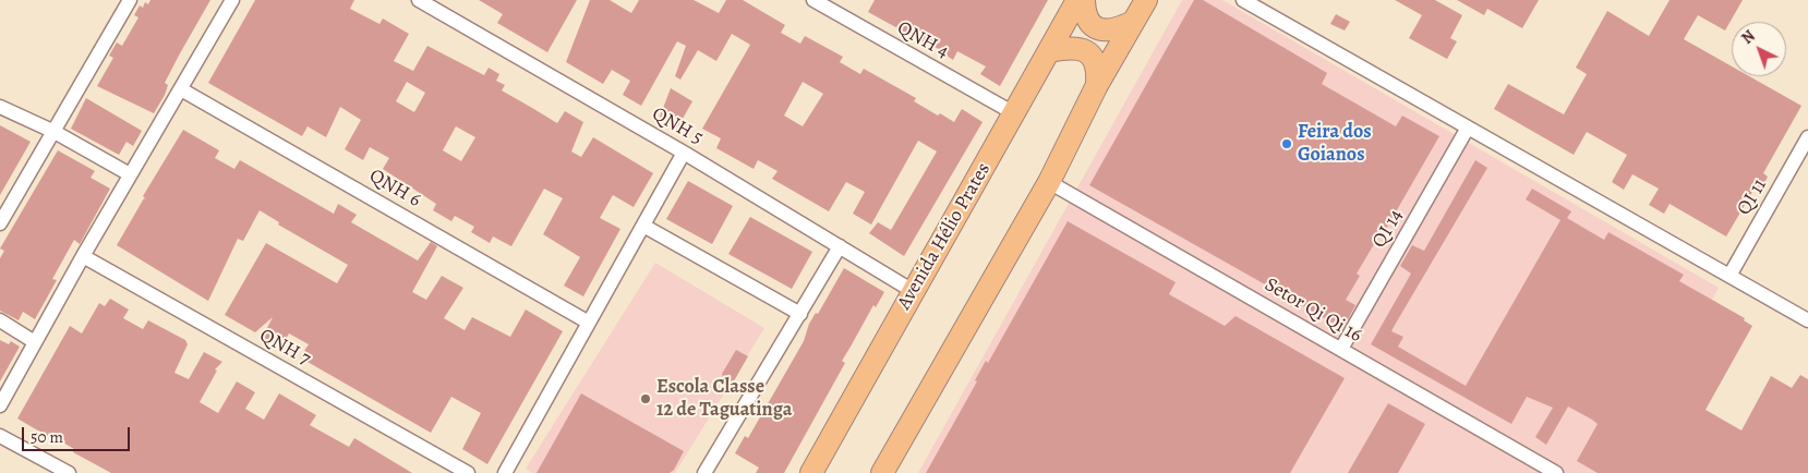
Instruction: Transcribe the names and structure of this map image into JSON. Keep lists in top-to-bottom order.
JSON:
{
  "streets": {
    "main road": ["Avenida Hélio Prates"],
    "street": [
      "QNH 4",
      "QNH 5",
      "QNH 6",
      "QI 11",
      "QI 14",
      "Setor Qi Qi 16",
      "QNH 7"
    ]
  },
  "crossings": [
    ["QNH 4", "Avenida Hélio Prates"],
    ["QNH 5", "Avenida Hélio Prates"],
    ["QI 14", "Setor Qi Qi 16"]
  ],
  "places": ["Feira dos Goianos", "Escola Classe 12 de Taguatinga"],
  "scale_bar": "50 m",
  "north": "top left"
}
